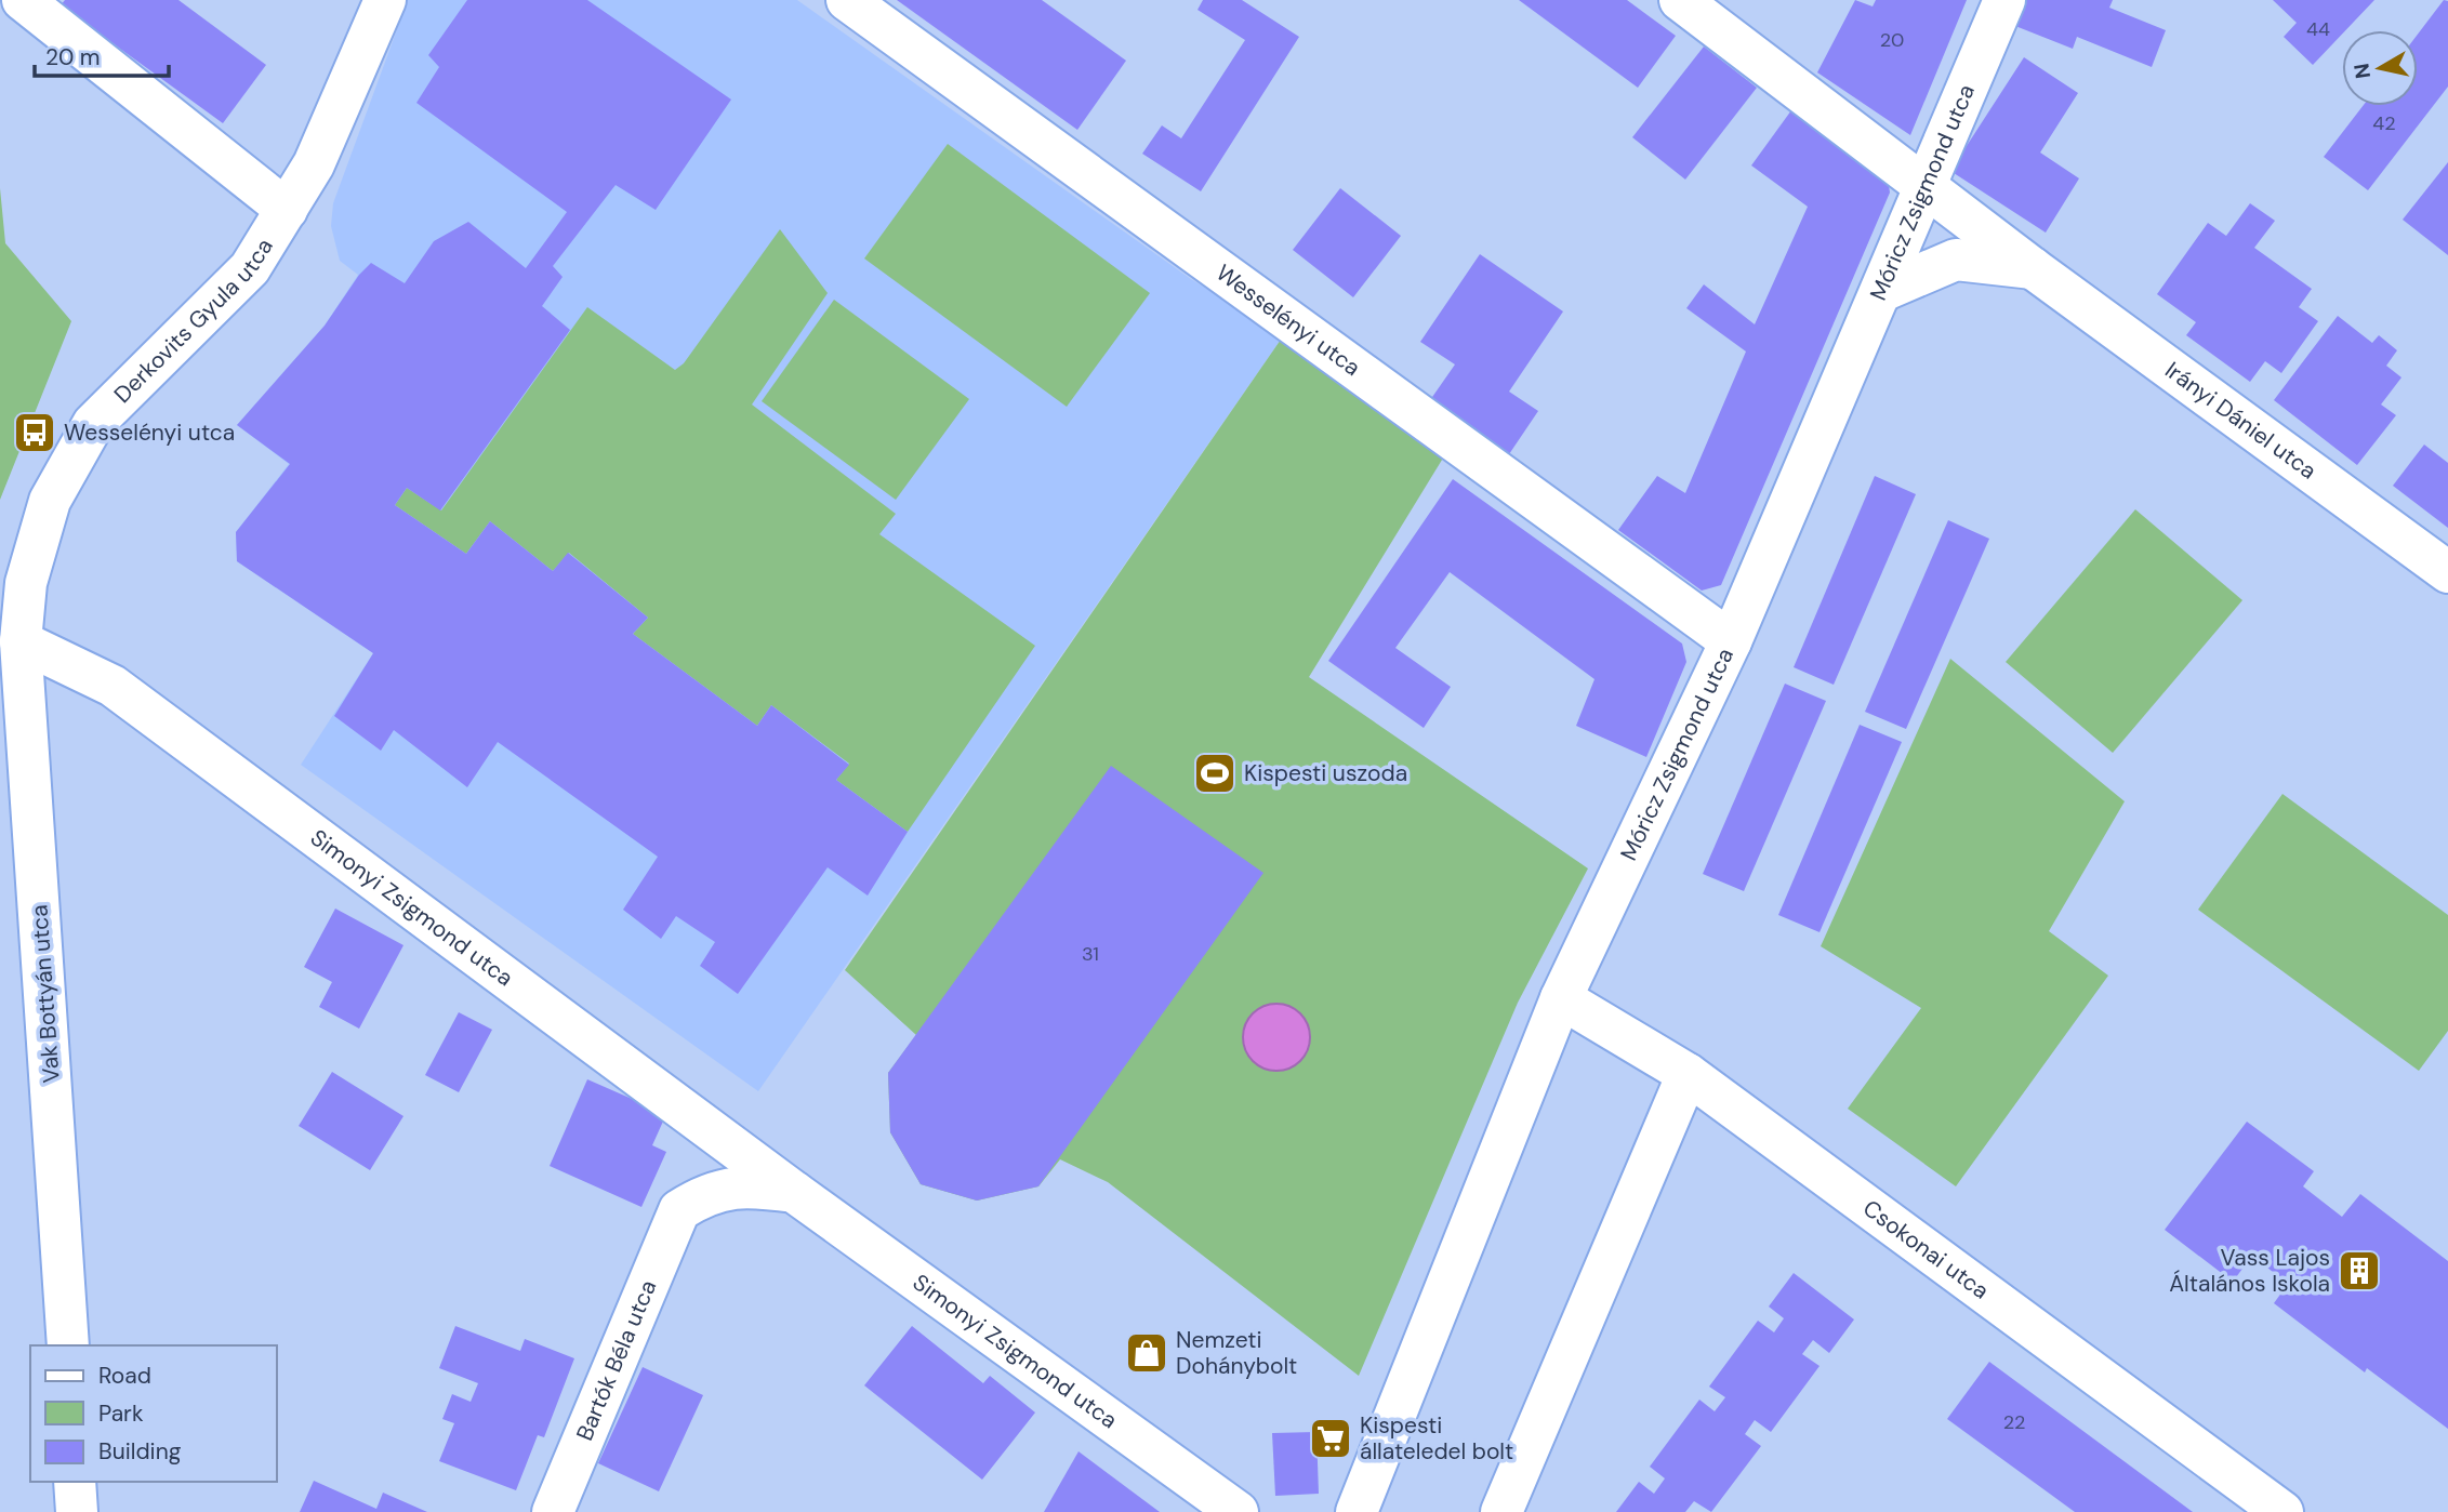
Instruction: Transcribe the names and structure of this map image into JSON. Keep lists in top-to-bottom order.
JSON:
{
  "streets": {
    "street": [
      "Móricz Zsigmond utca",
      "Derkovits Gyula utca",
      "Wesselényi utca",
      "Irányi Dániel utca",
      "Simonyi Zsigmond utca",
      "Vak Bottyán utca",
      "Csokonai utca",
      "Bartók Béla utca"
    ]
  },
  "crossings": [
    ["Móricz Zsigmond utca", "Wesselényi utca"],
    ["Móricz Zsigmond utca", "Irányi Dániel utca"],
    ["Móricz Zsigmond utca", "Csokonai utca"],
    ["Derkovits Gyula utca", "Simonyi Zsigmond utca"],
    ["Derkovits Gyula utca", "Vak Bottyán utca"],
    ["Simonyi Zsigmond utca", "Vak Bottyán utca"],
    ["Simonyi Zsigmond utca", "Bartók Béla utca"]
  ],
  "places": {
    "bus stop": ["Wesselényi utca"],
    "sports": ["Kispesti uszoda"],
    "building": ["Vass Lajos Általános Iskola"],
    "shop": ["Nemzeti Dohánybolt"],
    "supermarket": ["Kispesti állateledel bolt"]
  },
  "house_numbers": [
    "44",
    "20",
    "42",
    "31",
    "22"
  ],
  "legend": ["Road", "Park", "Building"],
  "scale_bar": "20 m",
  "north": "left"
}
